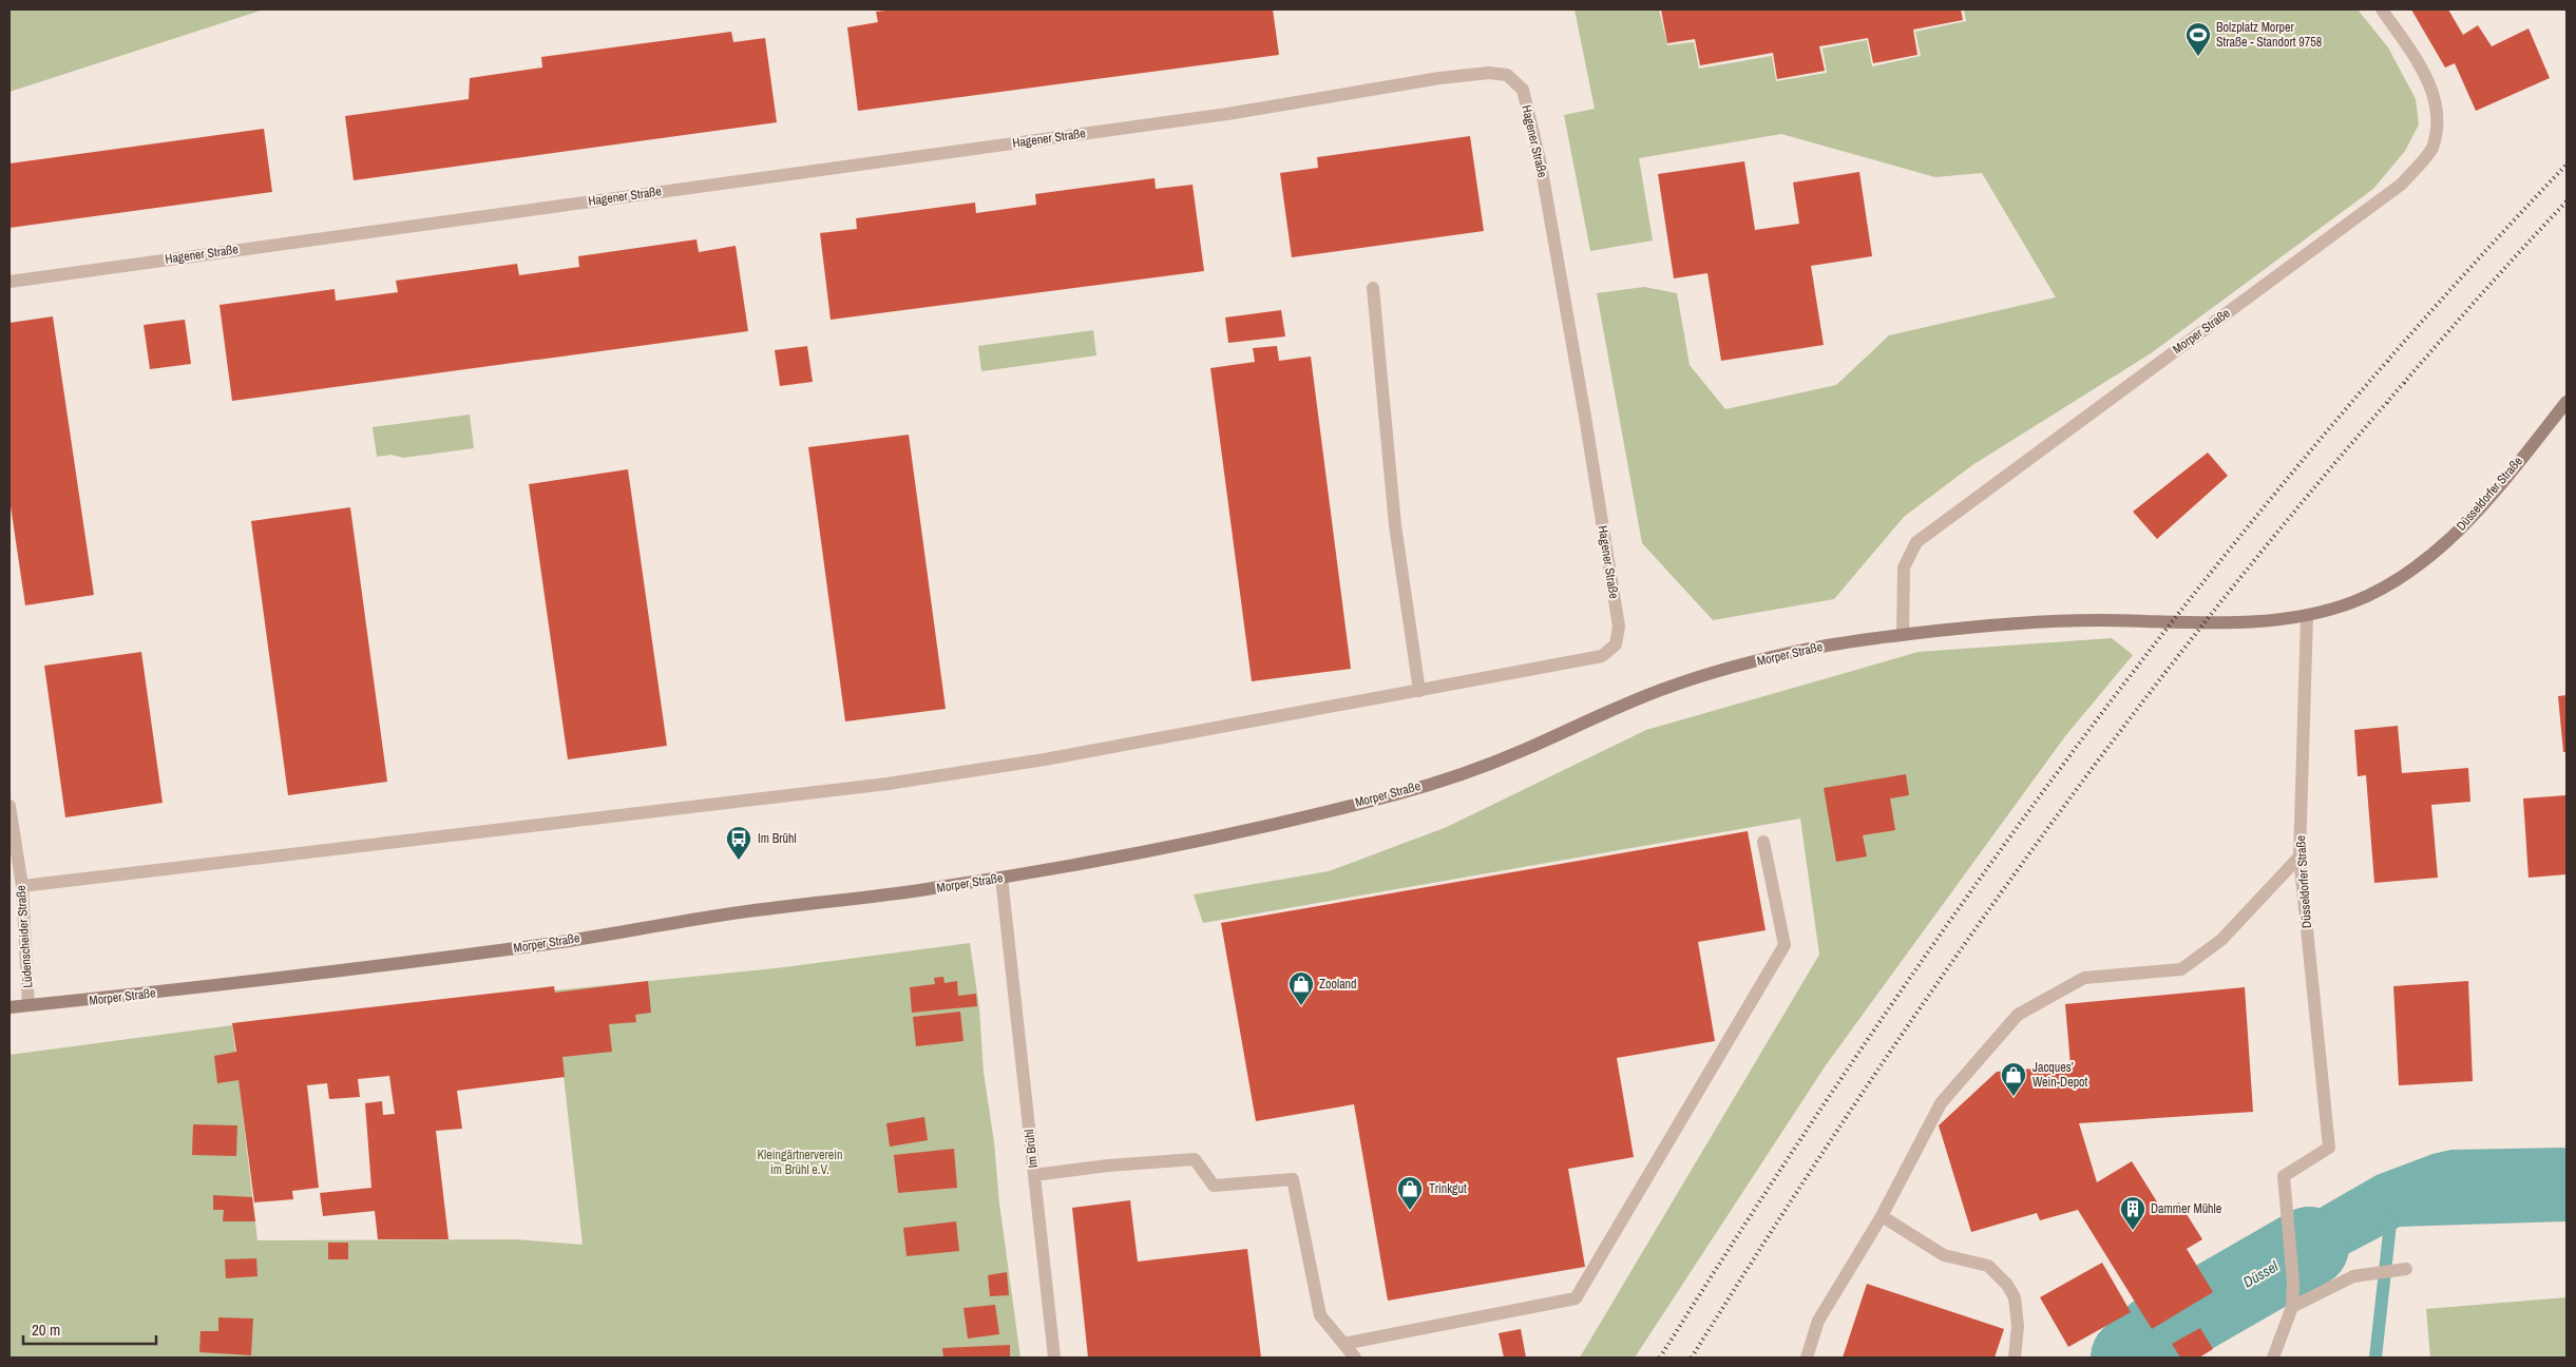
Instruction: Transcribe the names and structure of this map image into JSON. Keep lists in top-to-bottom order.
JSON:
{
  "streets": {
    "main road": ["Morper Straße", "Düsseldorfer Straße"],
    "street": ["Hagener Straße", "Lüdenscheider Straße", "Im Brühl"]
  },
  "crossings": [
    ["Morper Straße", "Düsseldorfer Straße"],
    ["Morper Straße", "Lüdenscheider Straße"],
    ["Morper Straße", "Im Brühl"]
  ],
  "water": ["Düssel"],
  "parks": ["Kleingärtnerverein im Brühl e.V."],
  "places": {
    "sports": ["Bolzplatz Morper Straße - Standort 9758"],
    "bus stop": ["Im Brühl"],
    "shop": ["Zooland", "Jacques’ Wein-Depot", "Trinkgut"],
    "building": ["Dammer Mühle"]
  },
  "scale_bar": "20 m"
}
